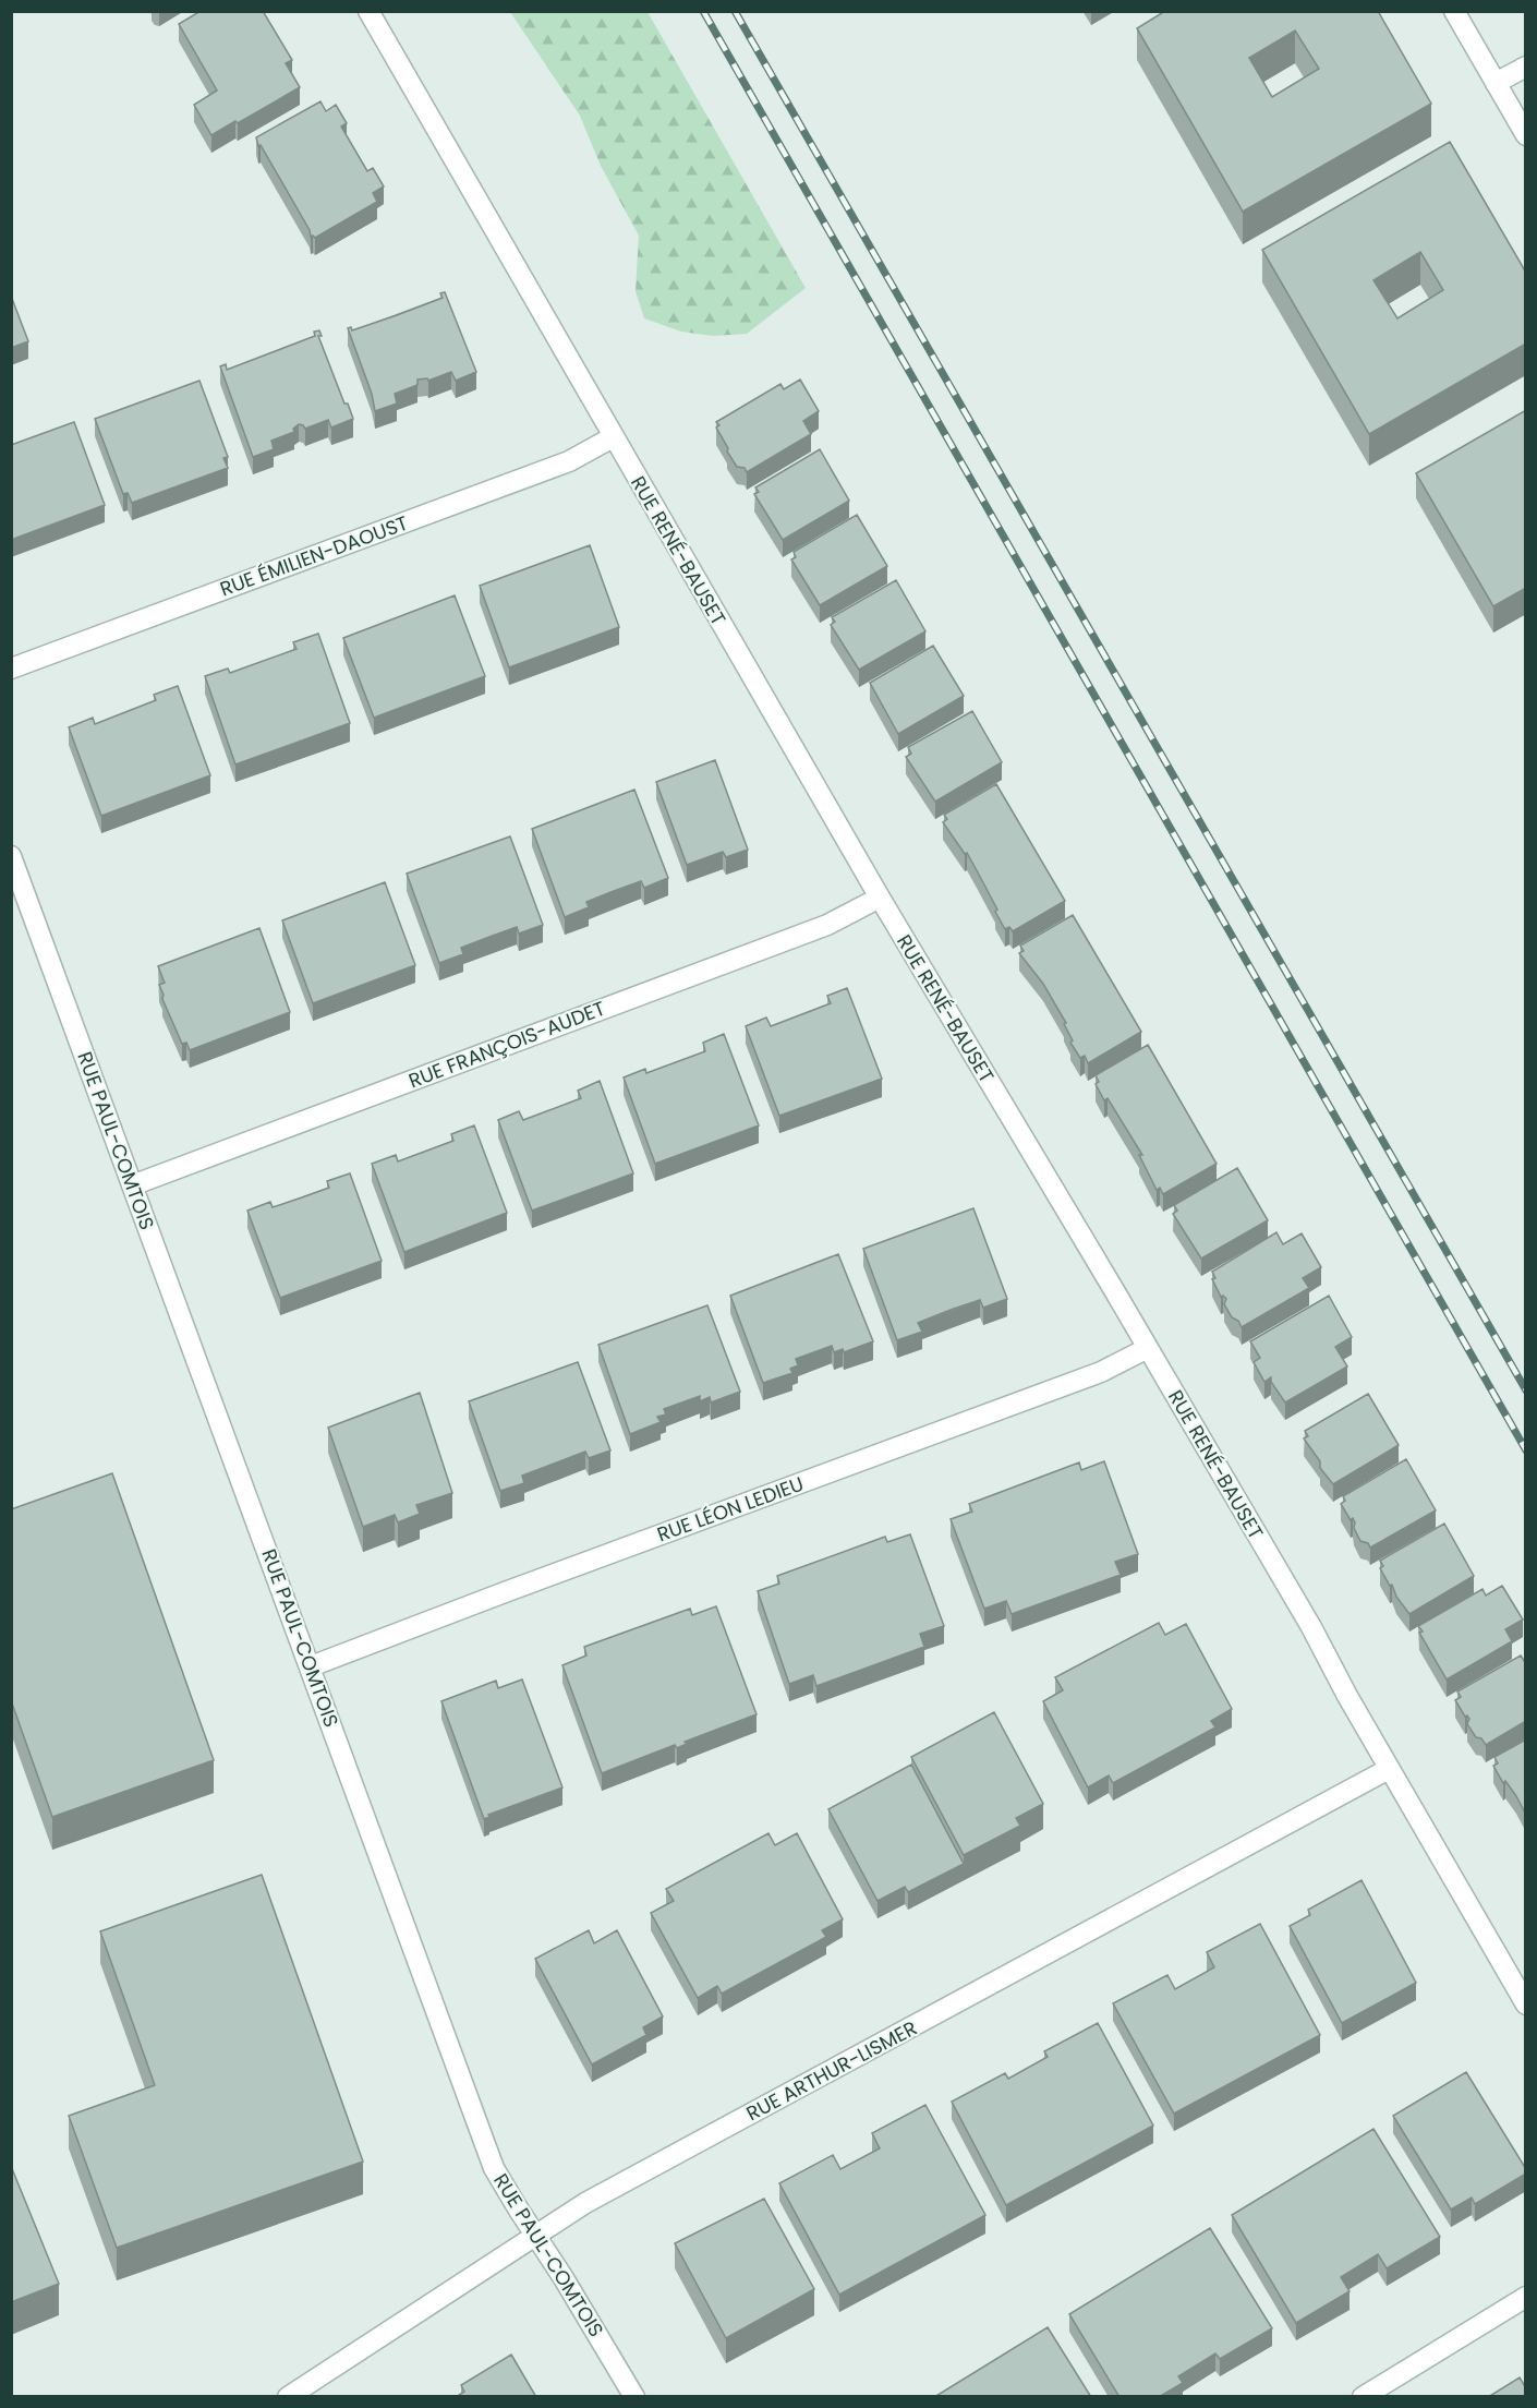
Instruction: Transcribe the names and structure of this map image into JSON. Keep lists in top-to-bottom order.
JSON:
{
  "streets": {
    "street": [
      "RUE RENÉ-BAUSET",
      "RUE ÉMILIEN-DAOUST",
      "RUE FRANÇOIS-AUDET",
      "RUE PAUL-COMTOIS",
      "RUE LÉON LEDIEU",
      "RUE ARTHUR-LISMER"
    ]
  },
  "crossings": [
    ["RUE RENÉ-BAUSET", "RUE ÉMILIEN-DAOUST"],
    ["RUE RENÉ-BAUSET", "RUE FRANÇOIS-AUDET"],
    ["RUE RENÉ-BAUSET", "RUE LÉON LEDIEU"],
    ["RUE RENÉ-BAUSET", "RUE ARTHUR-LISMER"],
    ["RUE FRANÇOIS-AUDET", "RUE PAUL-COMTOIS"],
    ["RUE PAUL-COMTOIS", "RUE LÉON LEDIEU"],
    ["RUE PAUL-COMTOIS", "RUE ARTHUR-LISMER"]
  ]
}
